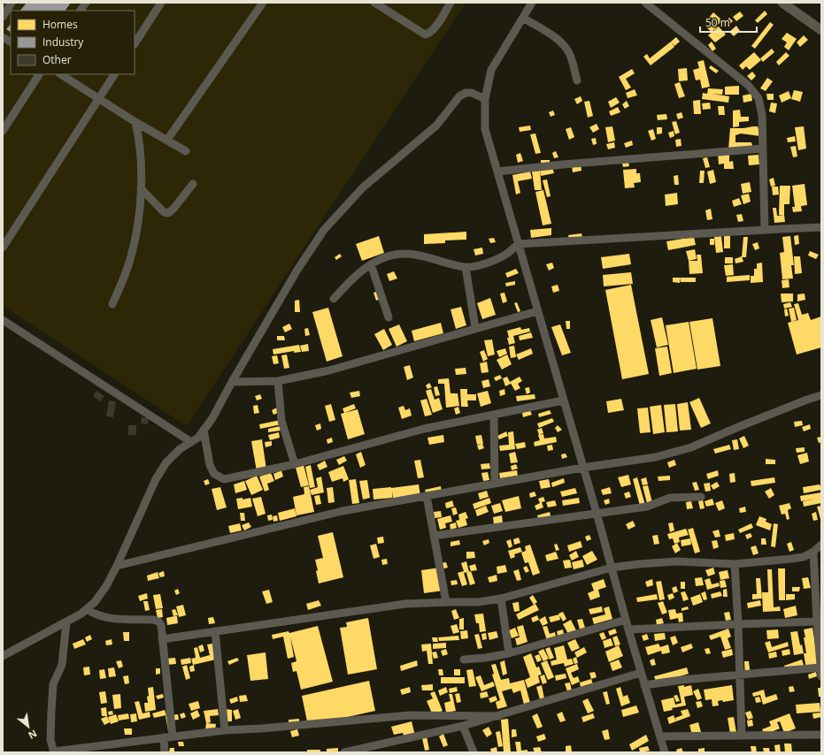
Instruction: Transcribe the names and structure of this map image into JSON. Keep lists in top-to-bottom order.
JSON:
{
  "legend": ["Homes", "Industry", "Other"],
  "scale_bar": "50 m",
  "north": "bottom right"
}
